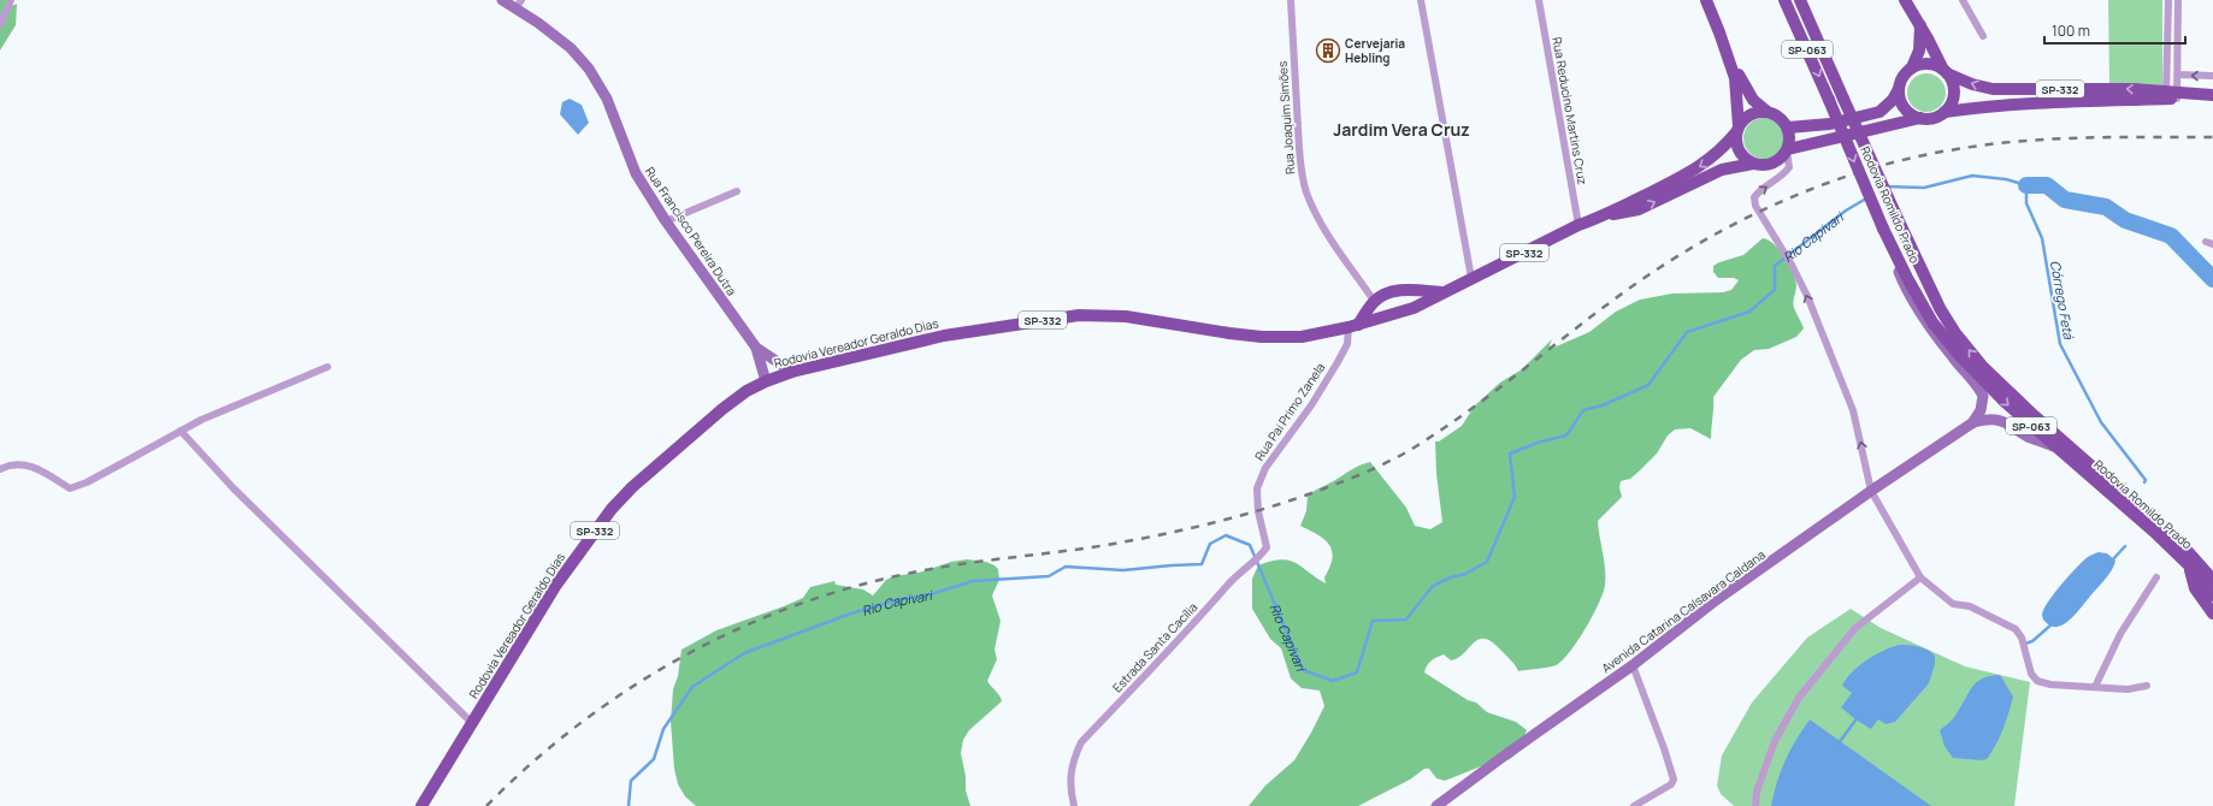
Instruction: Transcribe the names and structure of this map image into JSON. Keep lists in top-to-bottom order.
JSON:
{
  "streets": {
    "main road": [
      "SP-063",
      "SP-332",
      "Rodovia Romildo Prado",
      "Rodovia Vereador Geraldo Dias"
    ],
    "street": [
      "Rua Reducino Martins Cruz",
      "Rua Joaquim Simões",
      "Rua Francisco Pereira Dutra",
      "Rua Pai Primo Zanela",
      "Avenida Catarina Calsavara Caldana",
      "Estrada Santa Cacília"
    ]
  },
  "crossings": [
    ["SP-332", "Rodovia Vereador Geraldo Dias"],
    ["Rua Reducino Martins Cruz", "Rodovia Vereador Geraldo Dias"],
    ["Rua Francisco Pereira Dutra", "Rodovia Vereador Geraldo Dias"],
    ["Rodovia Vereador Geraldo Dias", "Rua Pai Primo Zanela"],
    ["Rua Pai Primo Zanela", "Estrada Santa Cacília"]
  ],
  "districts": ["Jardim Vera Cruz"],
  "water": ["Rio Capivari", "Córrego Fetá"],
  "places": {
    "building": ["Cervejaria Hebling"]
  },
  "scale_bar": "100 m"
}
